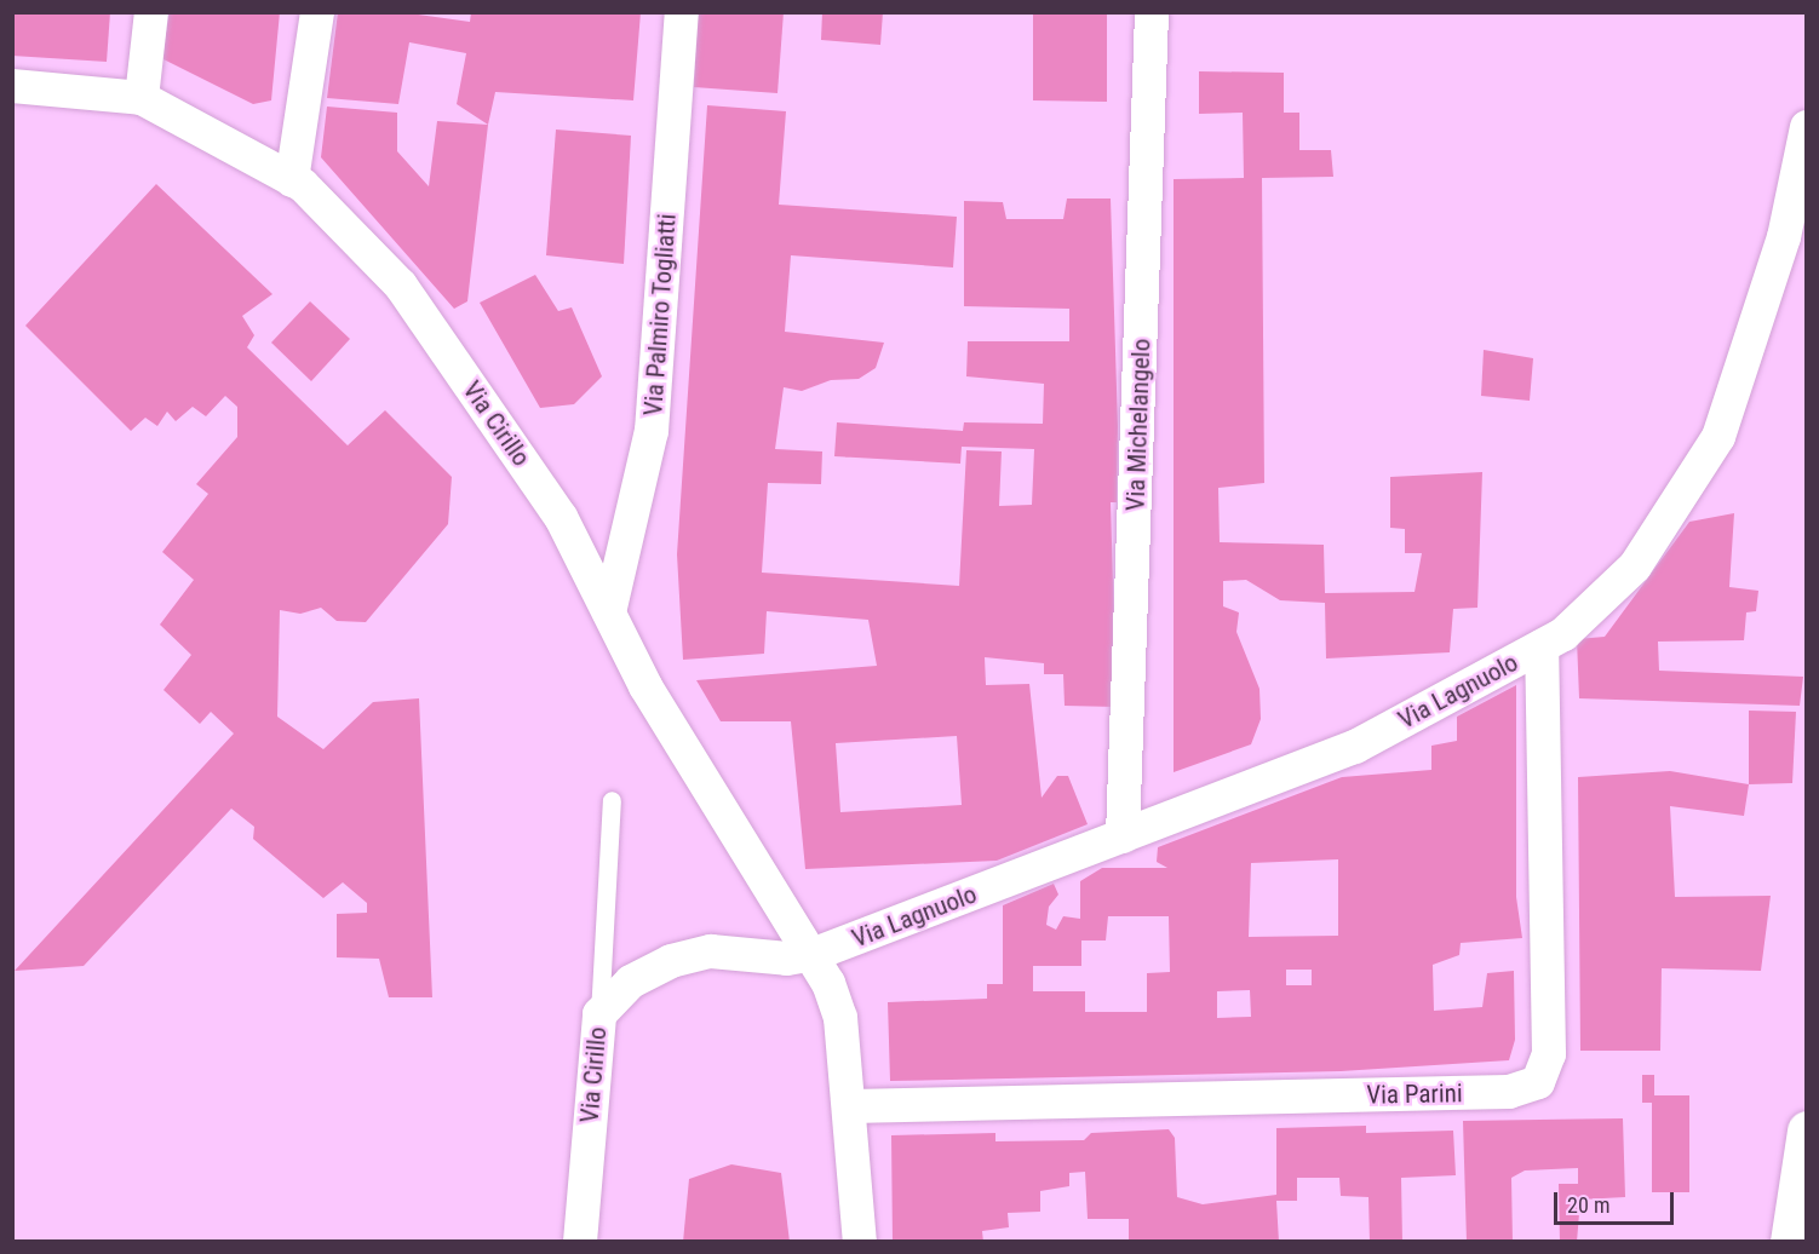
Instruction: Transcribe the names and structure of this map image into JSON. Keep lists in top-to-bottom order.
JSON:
{
  "streets": {
    "street": [
      "Via Palmiro Togliatti",
      "Via Cirillo",
      "Via Michelangelo",
      "Via Lagnuolo",
      "Via Parini"
    ]
  },
  "crossings": [
    ["Via Palmiro Togliatti", "Via Cirillo"],
    ["Via Cirillo", "Via Lagnuolo"],
    ["Via Cirillo", "Via Parini"],
    ["Via Michelangelo", "Via Lagnuolo"],
    ["Via Lagnuolo", "Via Parini"]
  ],
  "scale_bar": "20 m"
}
